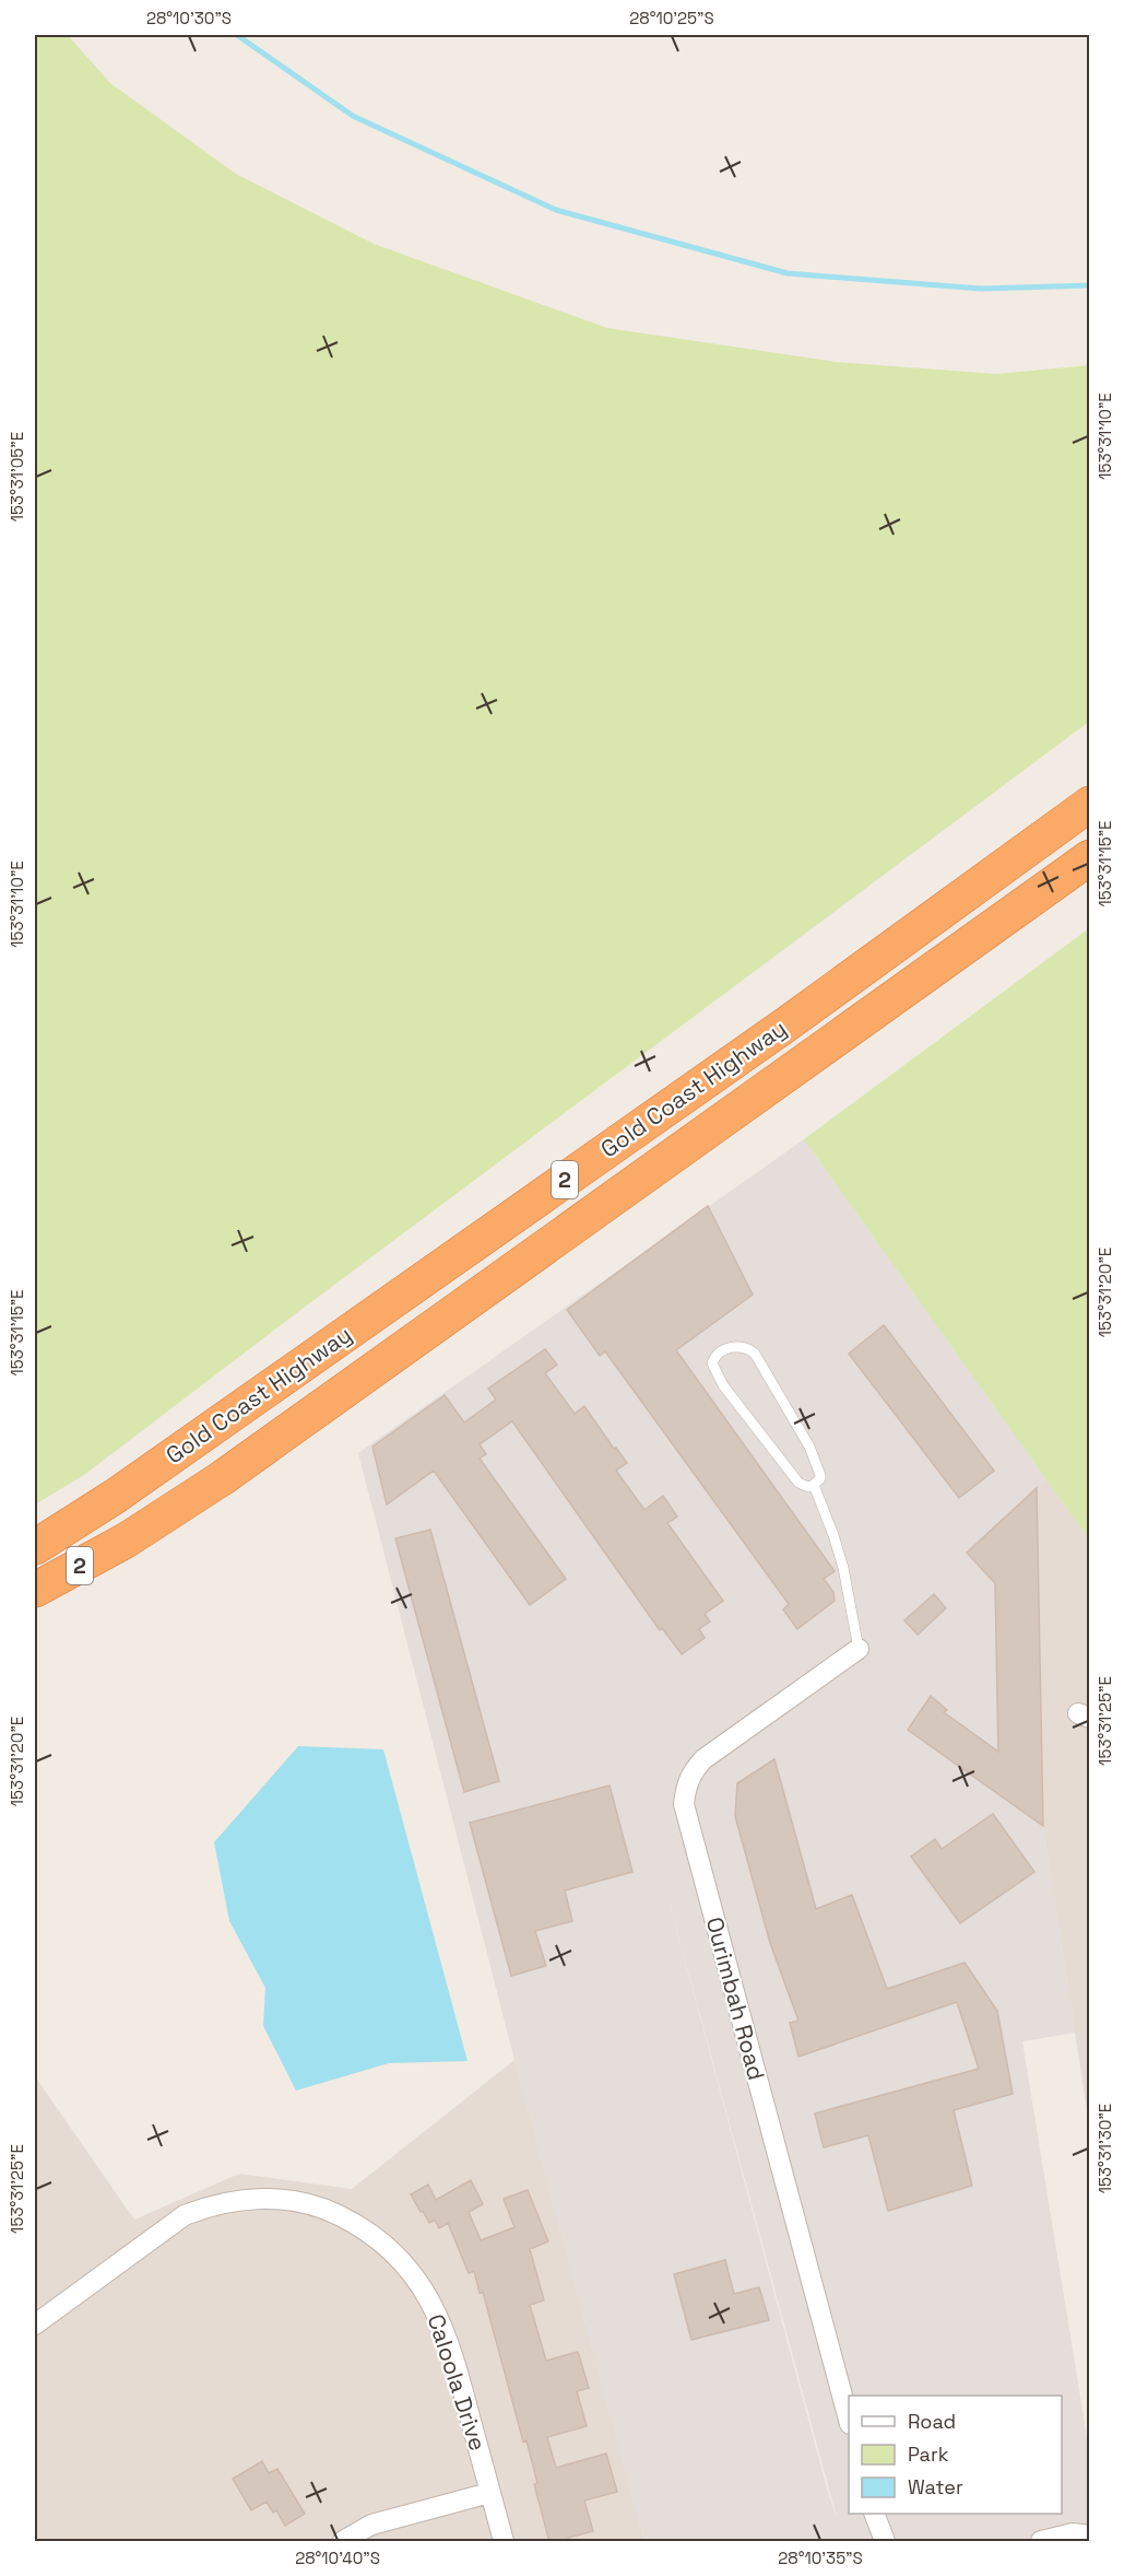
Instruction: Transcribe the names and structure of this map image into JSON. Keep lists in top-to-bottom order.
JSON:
{
  "streets": {
    "highway": ["Gold Coast Highway", "2"],
    "street": ["Ourimbah Road", "Caloola Drive"]
  },
  "legend": ["Road", "Park", "Water"],
  "coordinates": [
    "28°10'30\"S",
    "28°10'25\"S",
    "153°31'10\"E",
    "153°31'05\"E",
    "153°31'15\"E",
    "153°31'20\"E",
    "153°31'25\"E",
    "153°31'30\"E",
    "28°10'40\"S",
    "28°10'35\"S"
  ]
}
